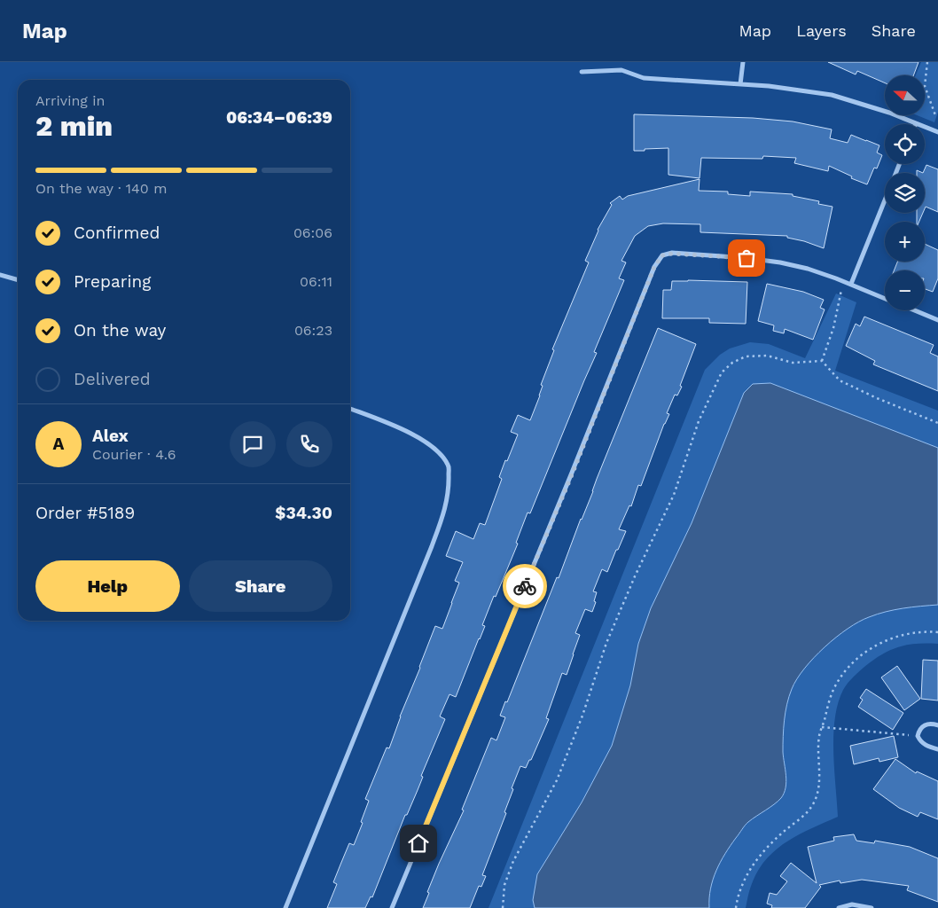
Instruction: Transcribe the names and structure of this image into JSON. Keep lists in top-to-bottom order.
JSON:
{
  "north": "left",
  "page": {
    "header": "Map",
    "nav": ["Map", "Layers", "Share"],
    "map_buttons": ["+", "−"],
    "heading": ["2 min", "Arriving in", "06:34–06:39"],
    "panel": [
      "Alex",
      "Courier · 4.6",
      "Order #5189",
      "$34.30"
    ],
    "bar": "On the way · 140 m",
    "list": [
      ["Confirmed", "06:06"],
      ["Preparing", "06:11"],
      ["On the way", "06:23"],
      "Delivered"
    ],
    "round": "A",
    "buttons": ["Help", "Share"]
  }
}
